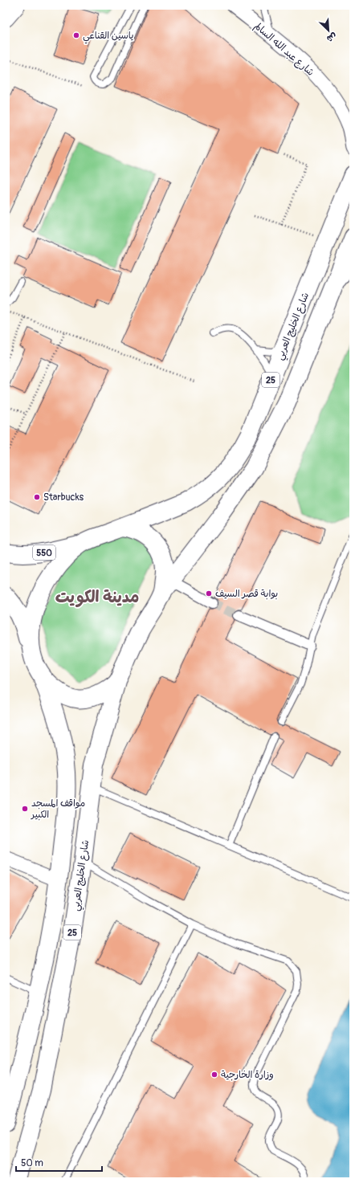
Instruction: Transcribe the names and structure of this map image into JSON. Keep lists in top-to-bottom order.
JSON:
{
  "streets": {
    "main road": ["شارع الخليج العربي", "25", "550"],
    "street": ["شارع عبد الله السالم"]
  },
  "crossings": [
    ["شارع الخليج العربي", "25"],
    ["25", "550"]
  ],
  "districts": ["مدينة الكويت"],
  "places": [
    "ياسين القناعي",
    "Starbucks",
    "بوابة قصر السيف",
    "مواقف المسجد الكبير",
    "وزارة الخارجية"
  ],
  "scale_bar": "50 m",
  "north": "bottom right"
}
